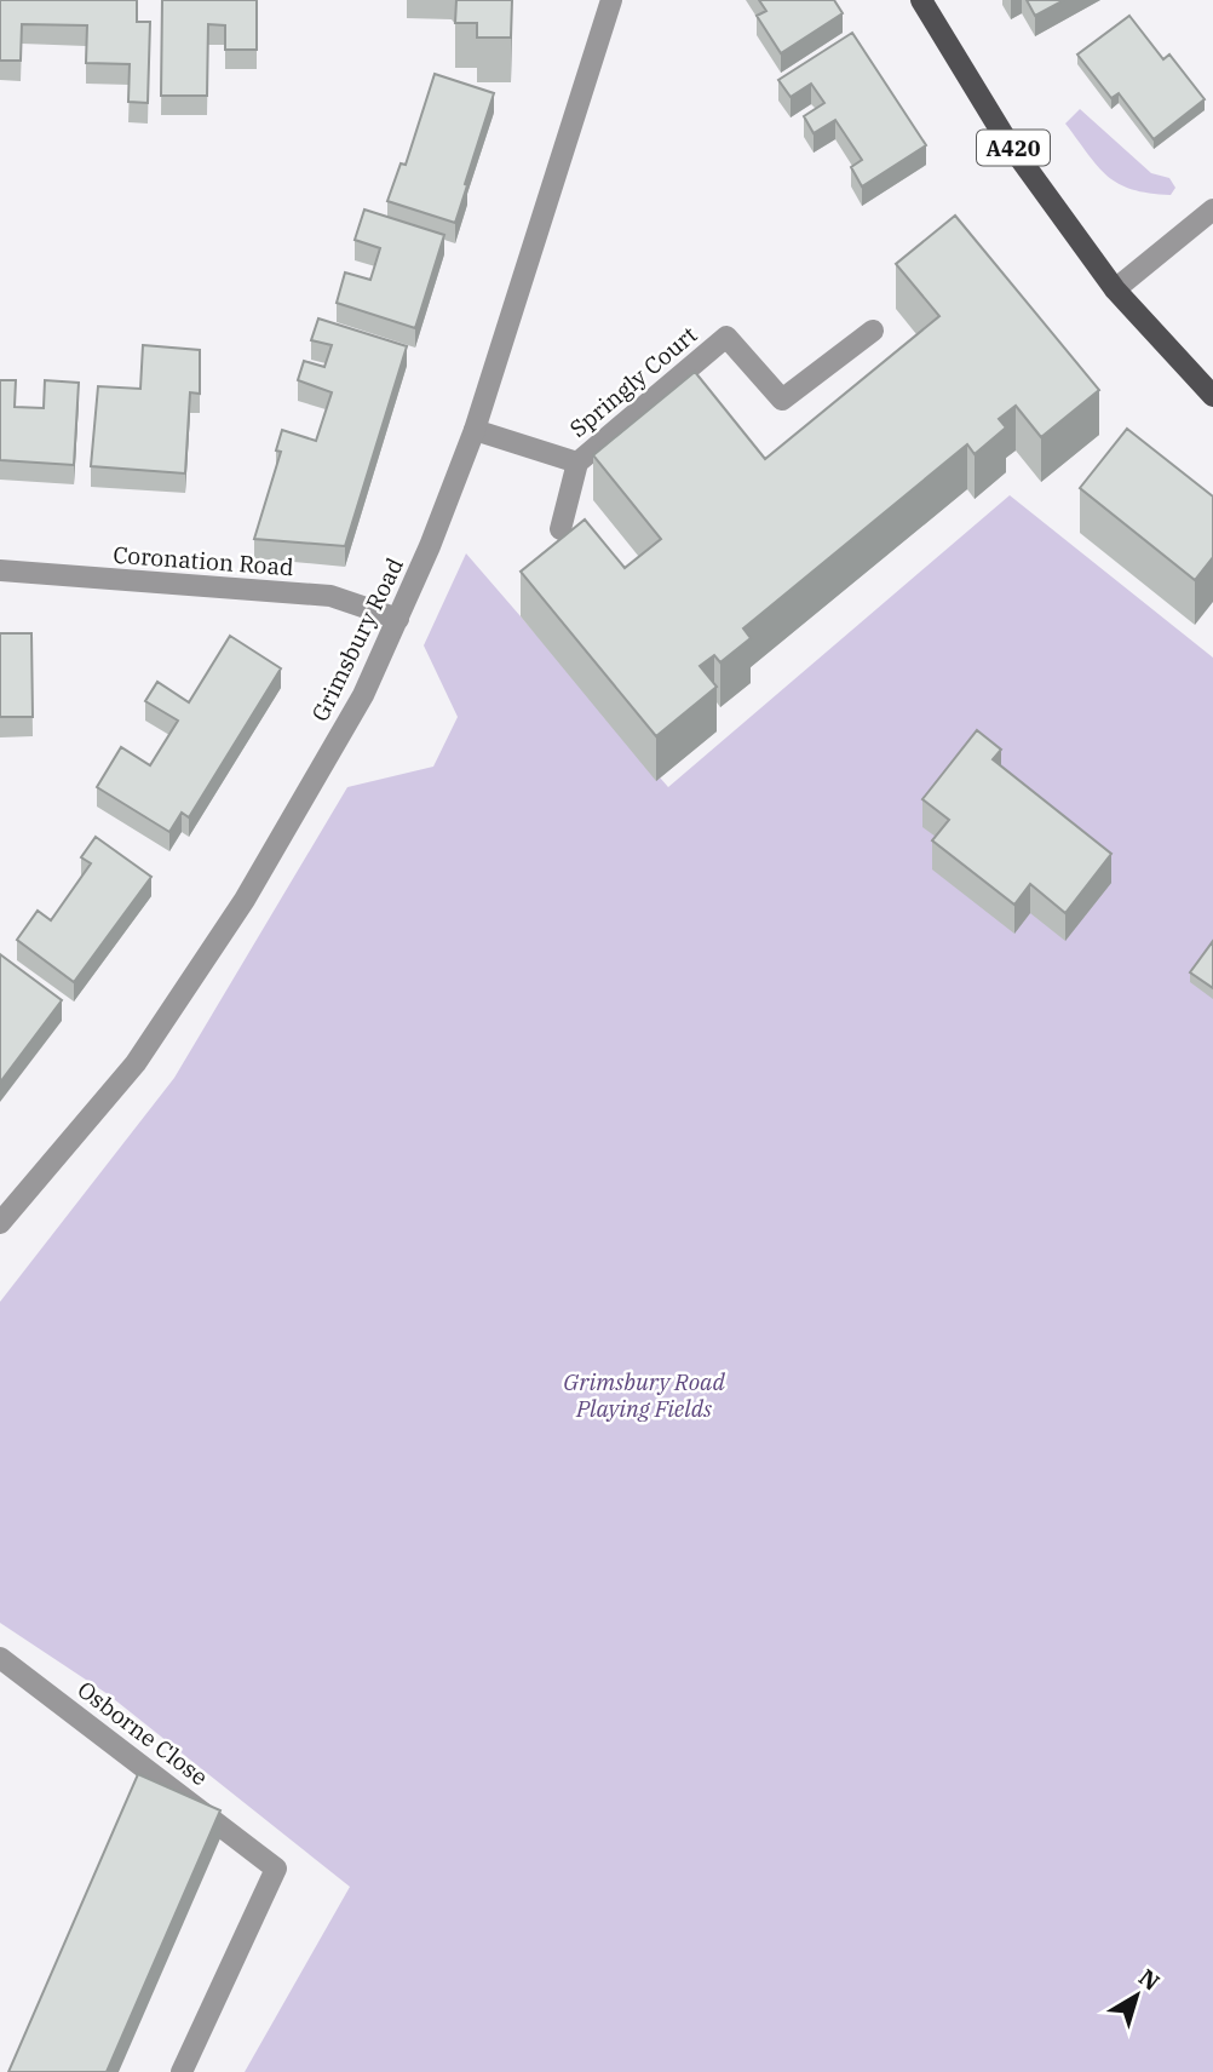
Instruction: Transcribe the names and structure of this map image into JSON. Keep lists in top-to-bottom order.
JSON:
{
  "streets": {
    "main road": ["A420"],
    "street": [
      "Springly Court",
      "Coronation Road",
      "Grimsbury Road",
      "Osborne Close"
    ]
  },
  "crossings": [
    ["Springly Court", "Grimsbury Road"],
    ["Coronation Road", "Grimsbury Road"]
  ],
  "parks": ["Grimsbury Road Playing Fields"],
  "north": "top right"
}
